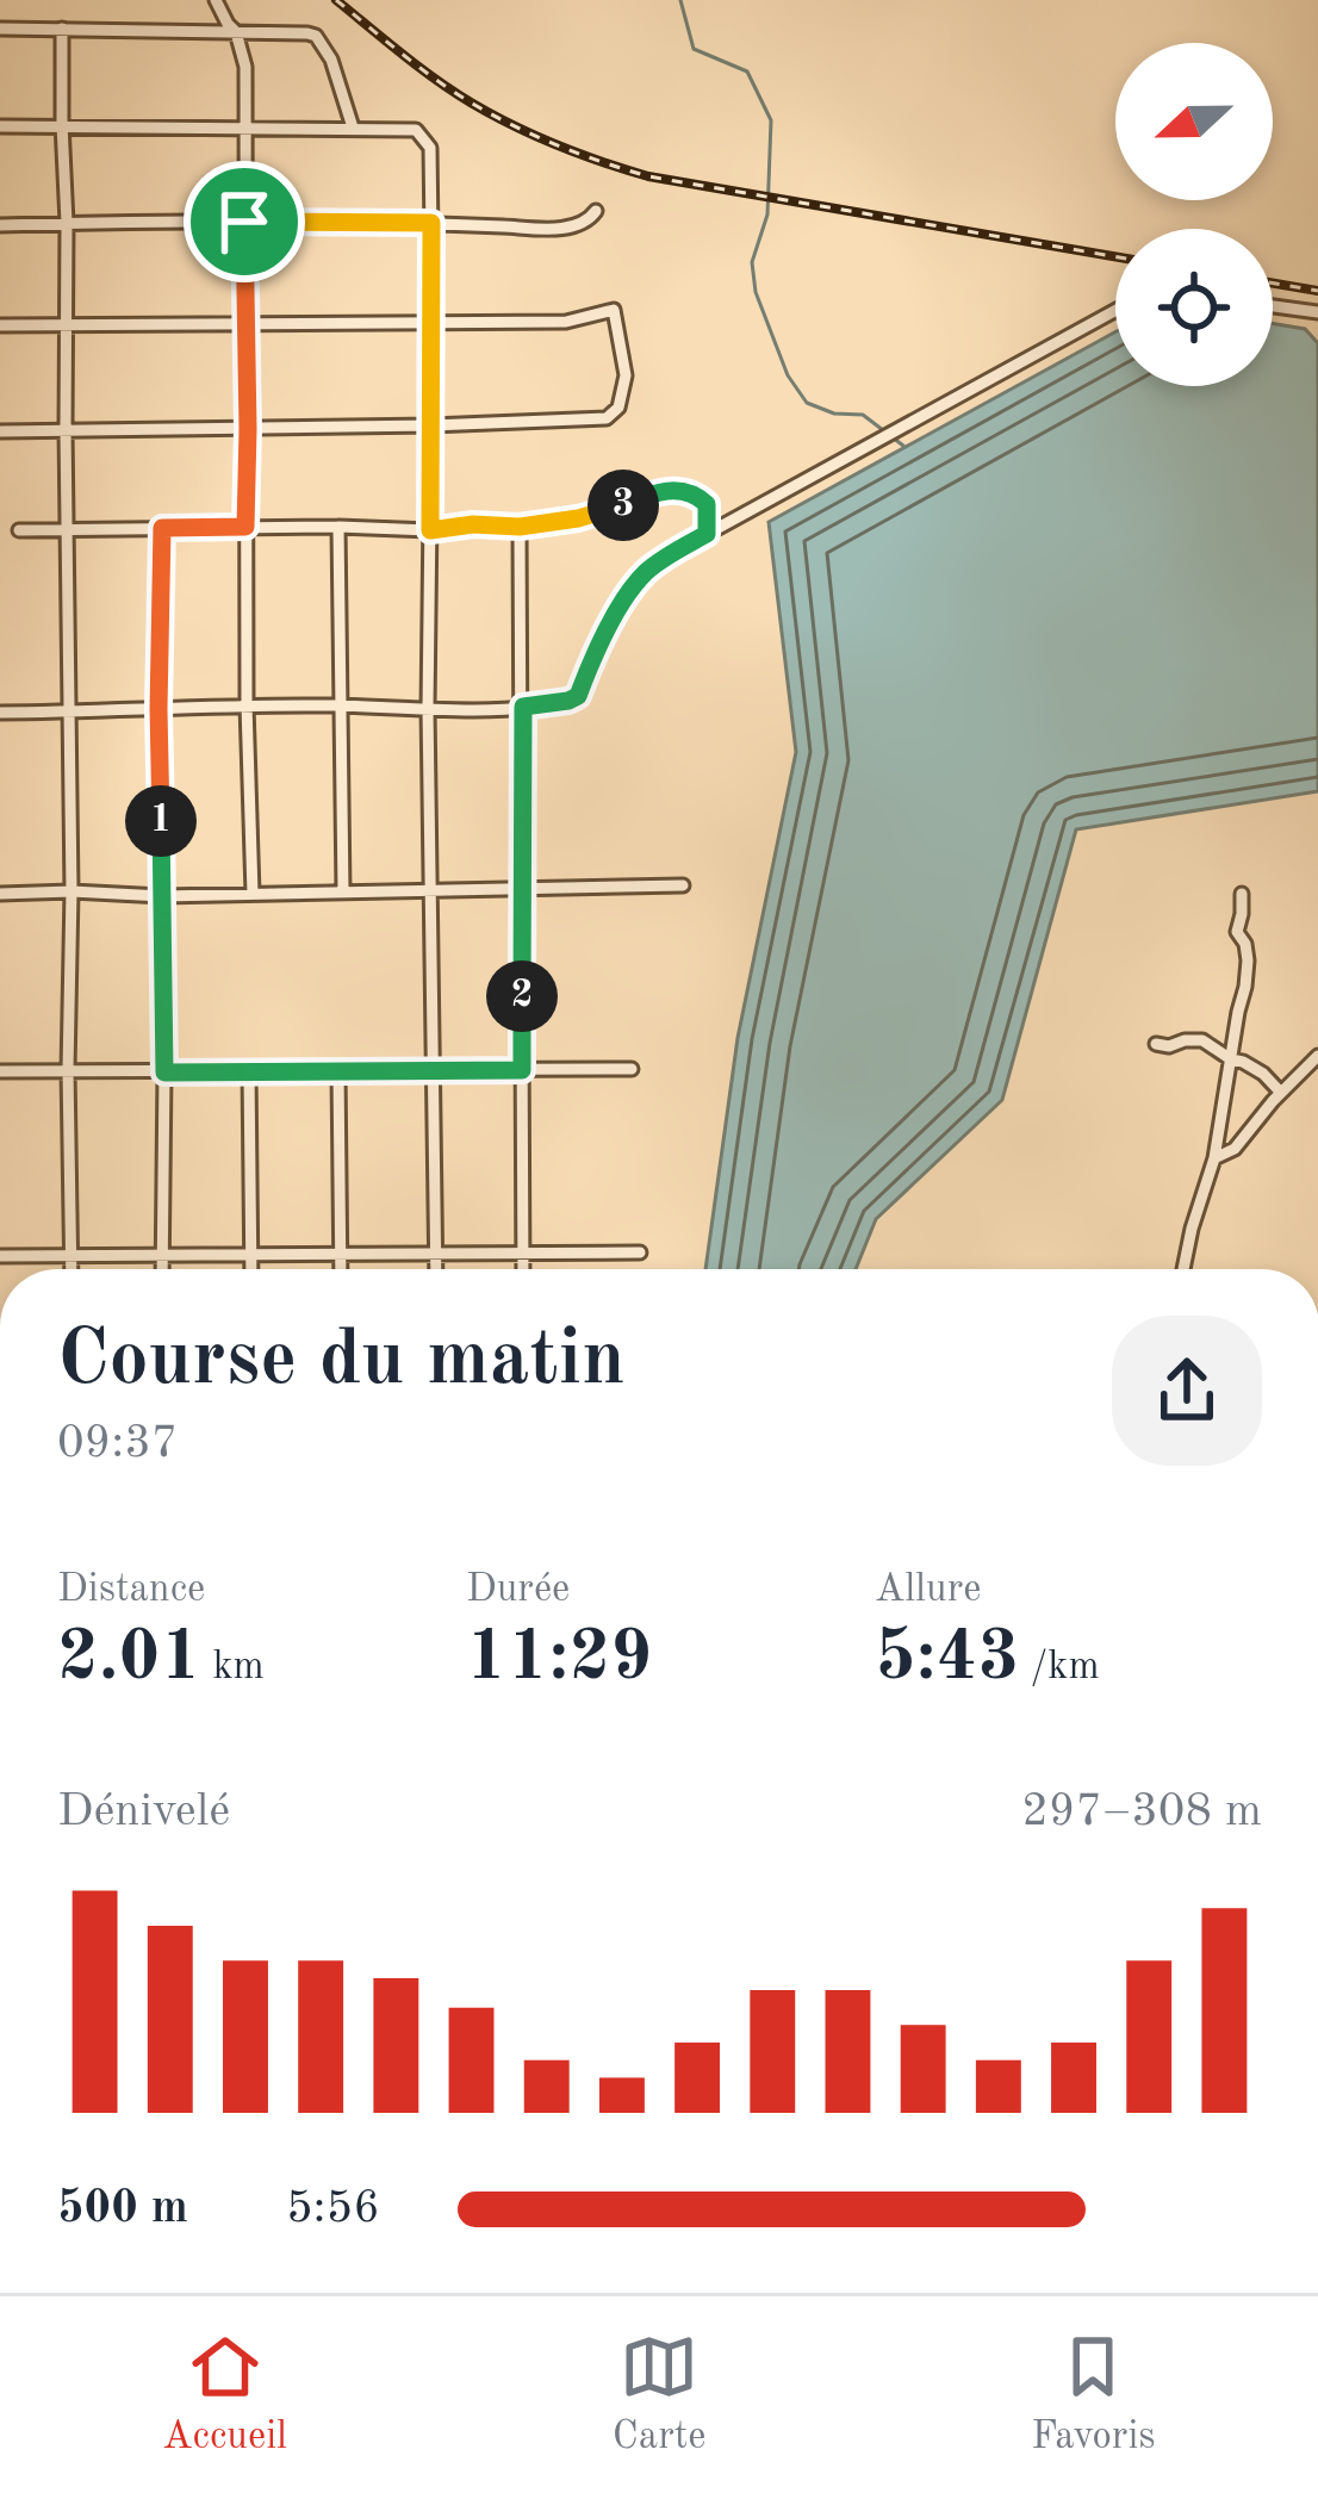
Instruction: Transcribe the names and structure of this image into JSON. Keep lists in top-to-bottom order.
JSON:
{
  "north": "left",
  "page": {
    "pins": ["3", "1", "2"],
    "heading": ["Course du matin", "09:37"],
    "stats": [
      ["Distance", "2.01 km"],
      ["Durée", "11:29"],
      ["Allure", "5:43 /km"]
    ],
    "chart": ["Dénivelé", "297–308 m"],
    "list": [
      {
        "name": "500 m",
        "note": "5:56"
      }
    ],
    "tabs": ["Accueil", "Carte", "Favoris"]
  }
}
